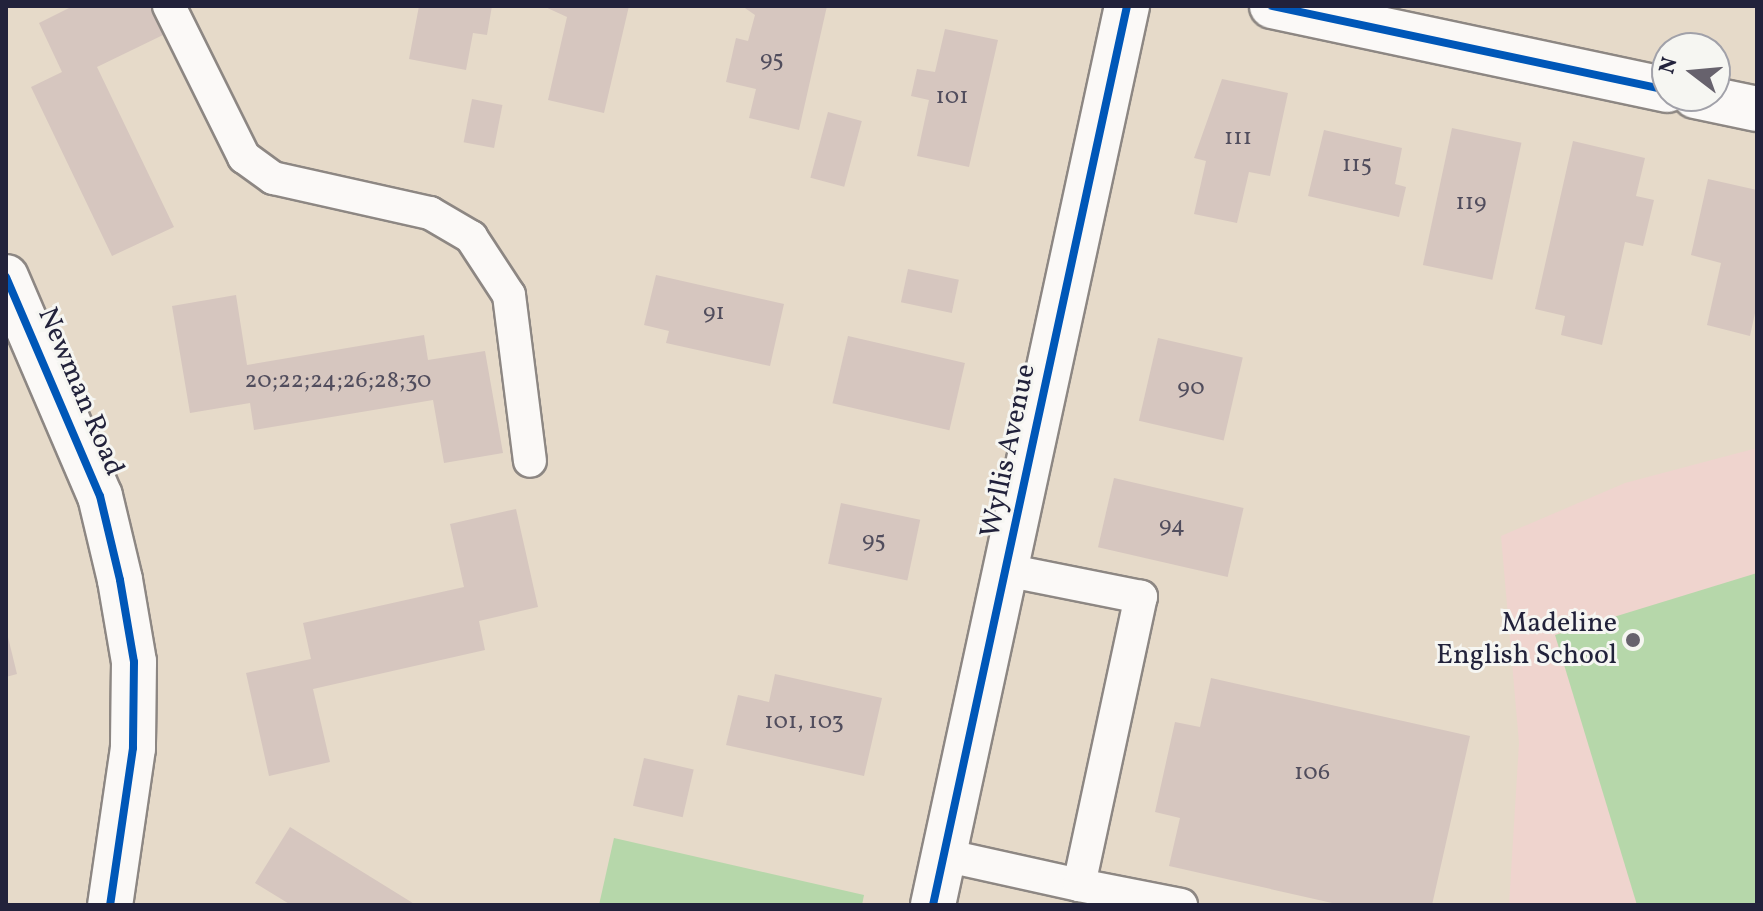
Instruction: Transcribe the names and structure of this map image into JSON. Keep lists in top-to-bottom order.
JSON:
{
  "streets": {
    "street": ["Newman Road", "Wyllis Avenue"]
  },
  "places": ["Madeline English School"],
  "house_numbers": [
    "95",
    "101",
    "111",
    "115",
    "119",
    "91",
    "20;22;24;26;28;30",
    "90",
    "94",
    "95",
    "101, 103",
    "106"
  ],
  "north": "left"
}
